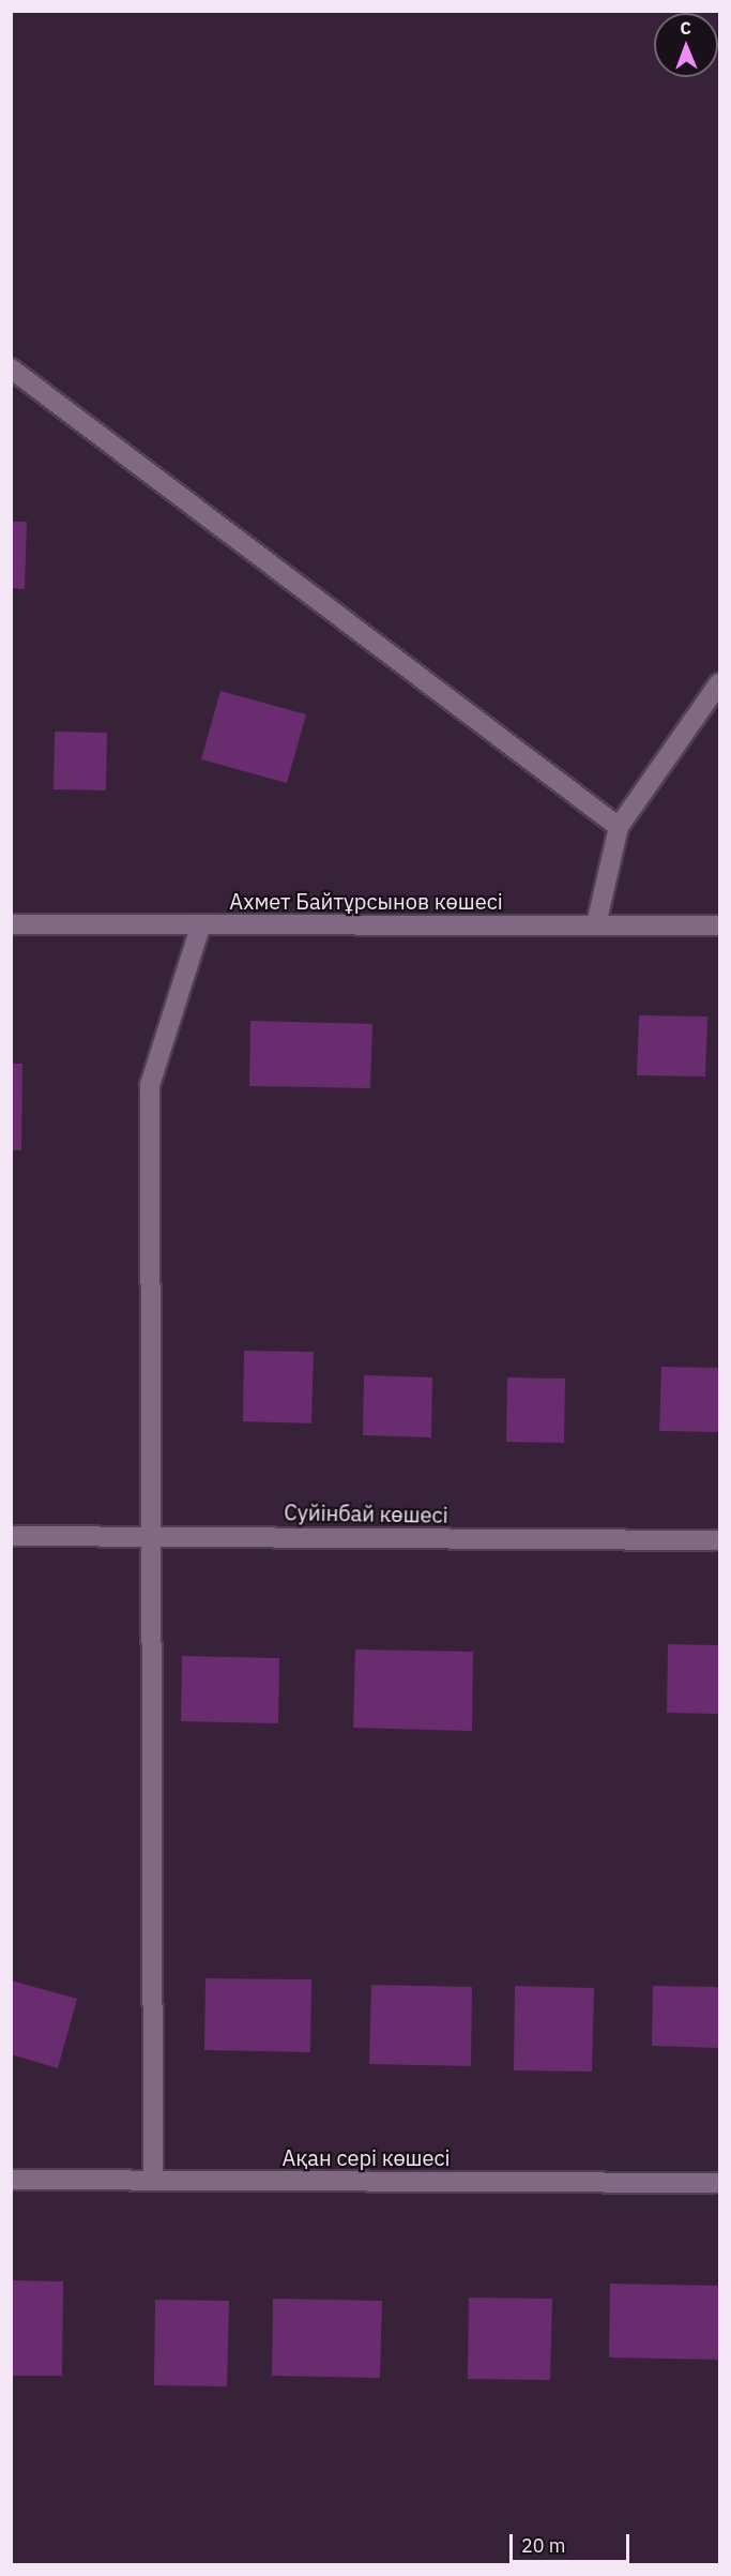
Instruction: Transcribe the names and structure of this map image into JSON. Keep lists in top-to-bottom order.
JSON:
{
  "streets": {
    "street": ["Ахмет Байтұрсынов көшесі", "Суйінбай көшесі", "Ақан сері көшесі"]
  },
  "scale_bar": "20 m",
  "north": "top"
}
